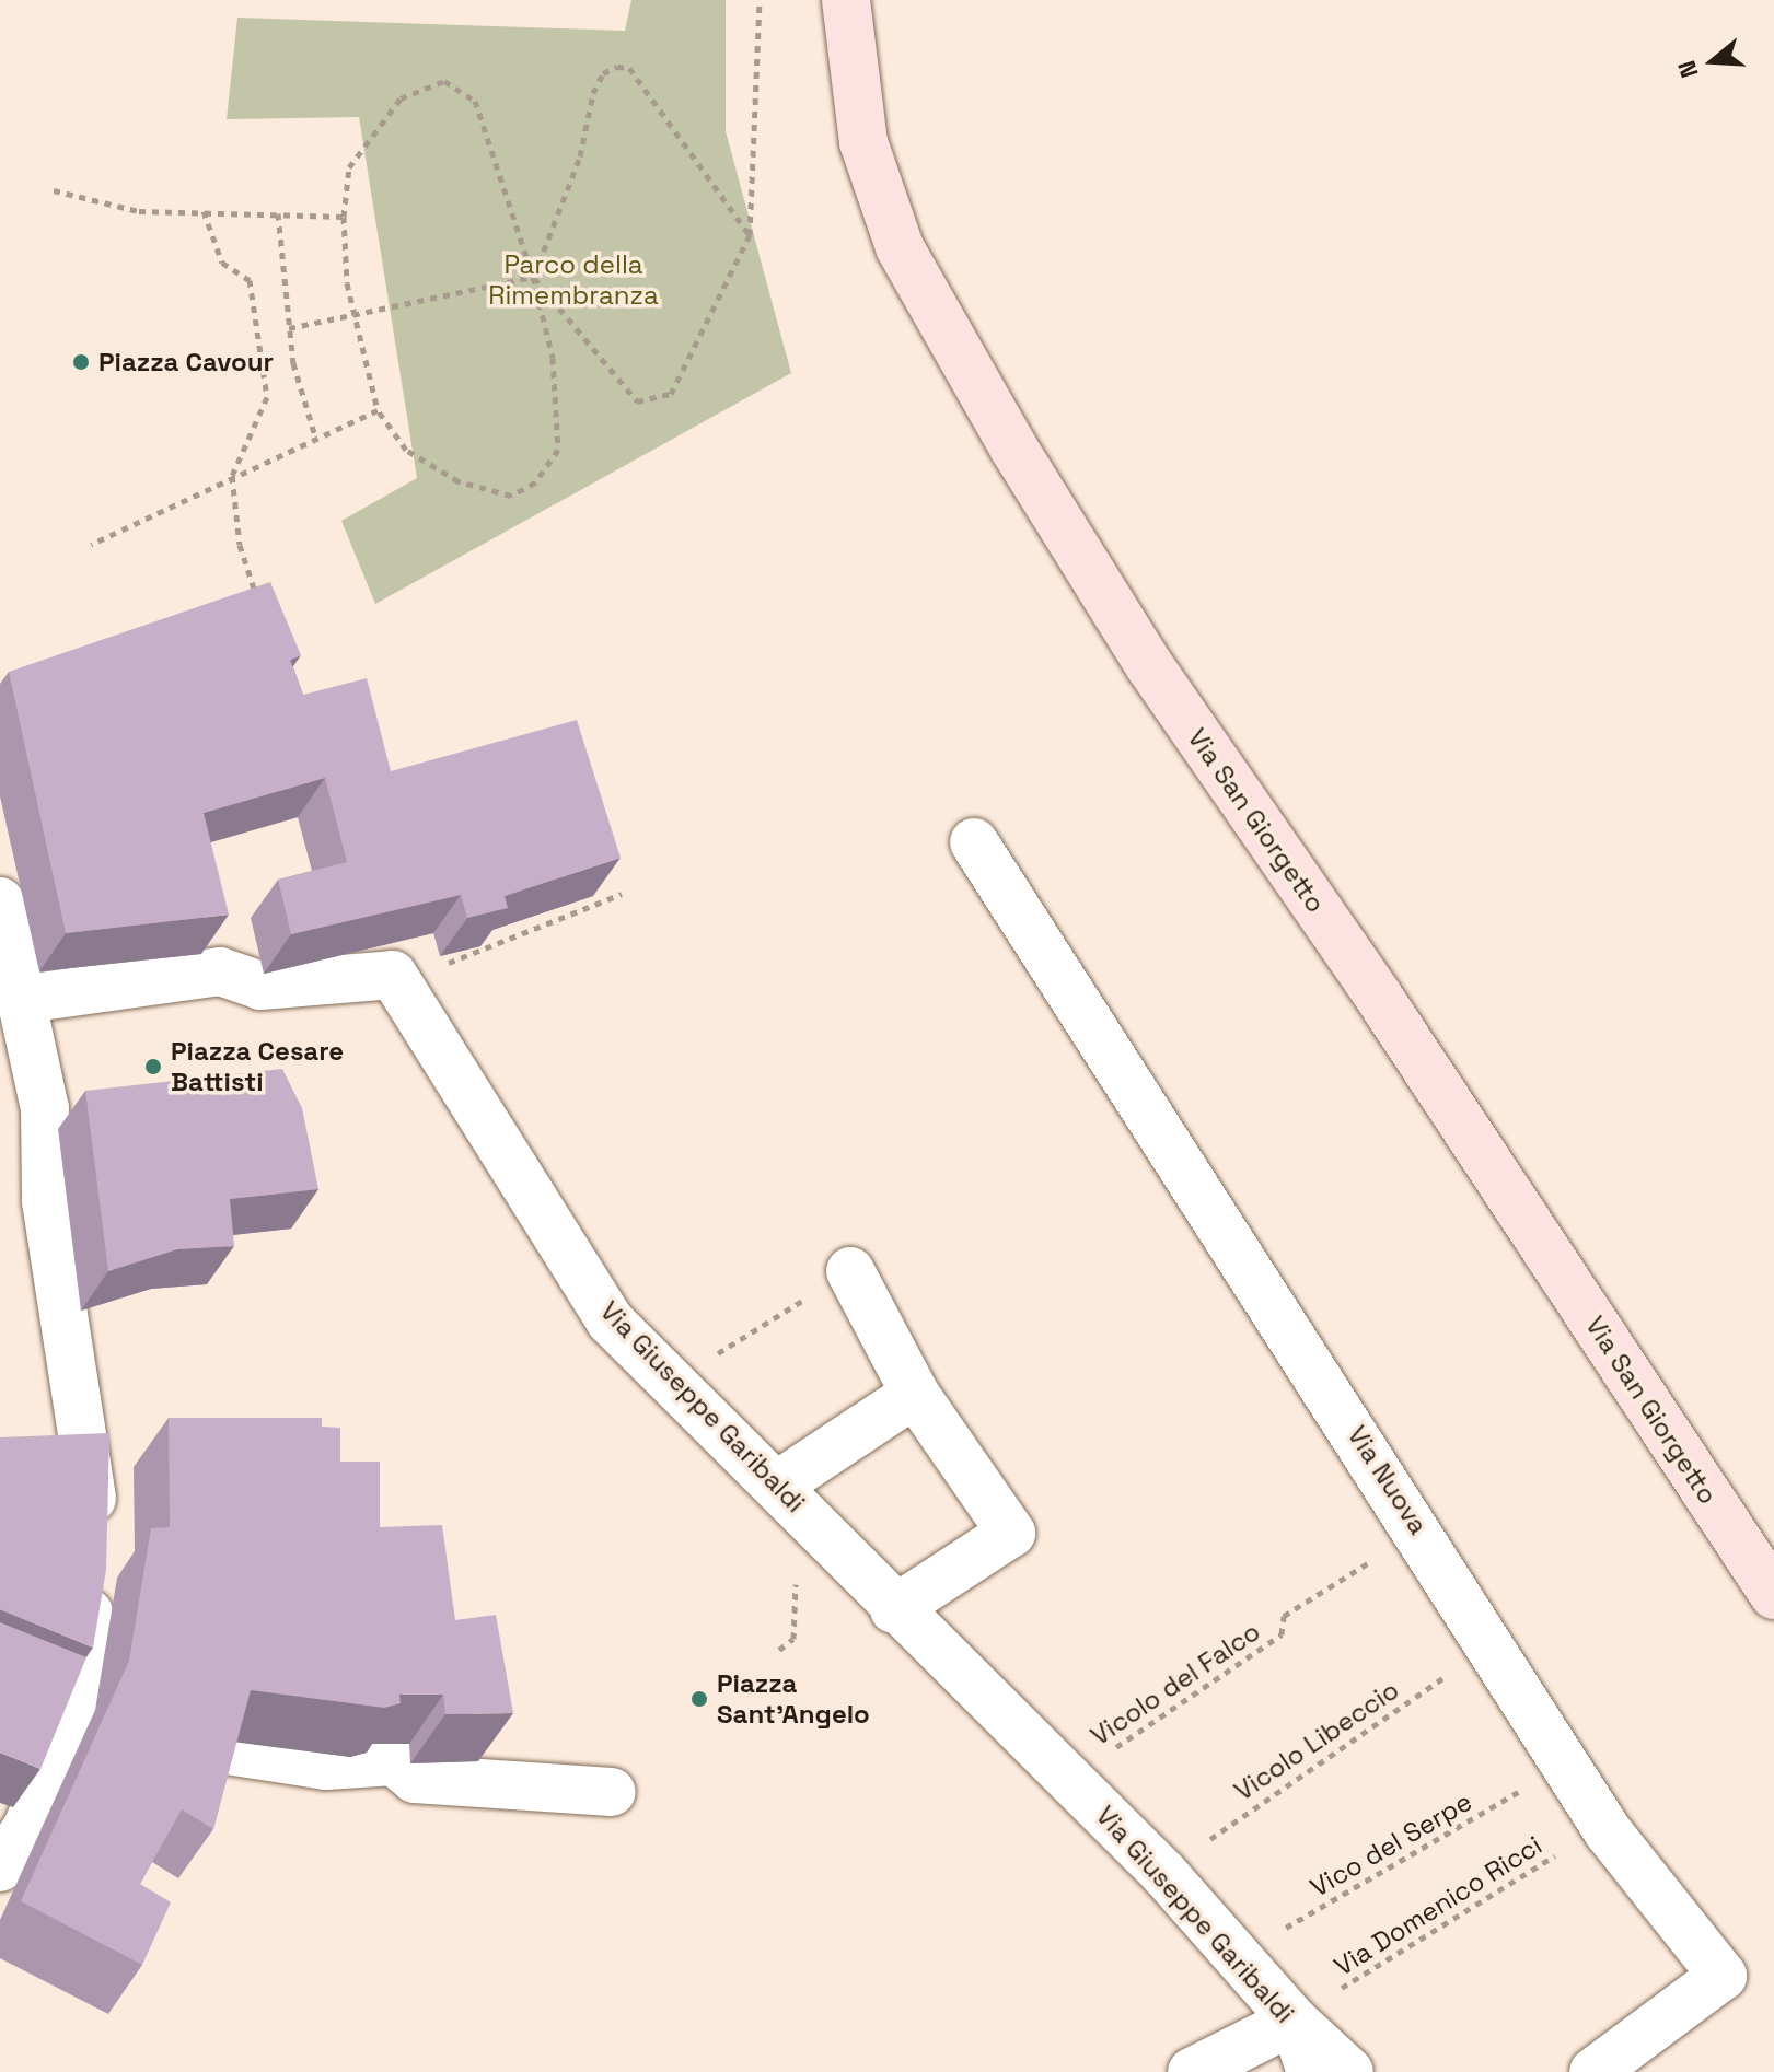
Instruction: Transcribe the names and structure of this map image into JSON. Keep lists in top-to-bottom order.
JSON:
{
  "streets": {
    "street": ["Via San Giorgetto", "Via Giuseppe Garibaldi", "Via Nuova"],
    "path": [
      "Vicolo del Falco",
      "Vicolo Libeccio",
      "Vico del Serpe",
      "Via Domenico Ricci"
    ]
  },
  "crossings": [
    ["Via Giuseppe Garibaldi", "Vicolo del Falco"],
    ["Via Giuseppe Garibaldi", "Vicolo Libeccio"],
    ["Via Giuseppe Garibaldi", "Vico del Serpe"],
    ["Via Giuseppe Garibaldi", "Via Domenico Ricci"],
    ["Via Nuova", "Vicolo del Falco"],
    ["Via Nuova", "Vicolo Libeccio"],
    ["Via Nuova", "Vico del Serpe"],
    ["Via Nuova", "Via Domenico Ricci"]
  ],
  "parks": ["Parco della Rimembranza"],
  "places": ["Piazza Cavour", "Piazza Cesare Battisti", "Piazza Sant'Angelo"],
  "north": "left"
}
